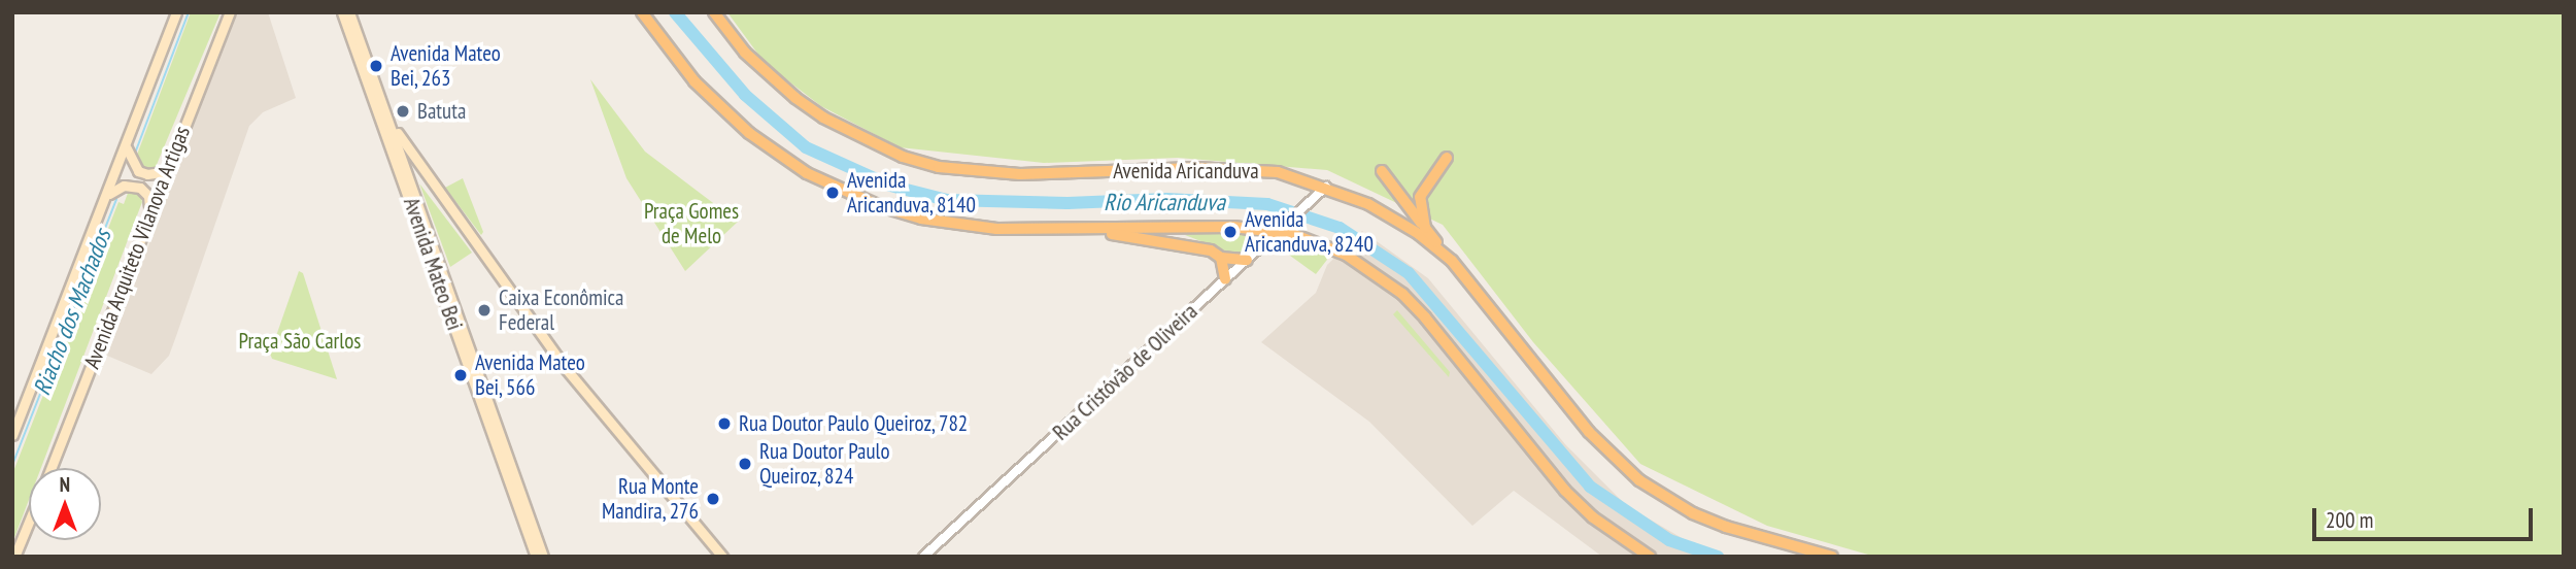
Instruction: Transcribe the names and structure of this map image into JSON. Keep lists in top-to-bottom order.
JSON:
{
  "streets": {
    "highway": ["Avenida Aricanduva"],
    "main road": ["Avenida Arquiteto Vilanova Artigas", "Avenida Mateo Bei"],
    "street": ["Rua Cristóvão de Oliveira"]
  },
  "crossings": [
    ["Avenida Aricanduva", "Rua Cristóvão de Oliveira"]
  ],
  "water": ["Rio Aricanduva", "Riacho dos Machados"],
  "parks": ["Praça Gomes de Melo", "Praça São Carlos"],
  "places": [
    "Avenida Mateo Bei, 263",
    "Batuta",
    "Avenida Aricanduva, 8140",
    "Avenida Aricanduva, 8240",
    "Caixa Econômica Federal",
    "Avenida Mateo Bei, 566",
    "Rua Doutor Paulo Queiroz, 782",
    "Rua Doutor Paulo Queiroz, 824",
    "Rua Monte Mandira, 276"
  ],
  "scale_bar": "200 m",
  "north": "top"
}
